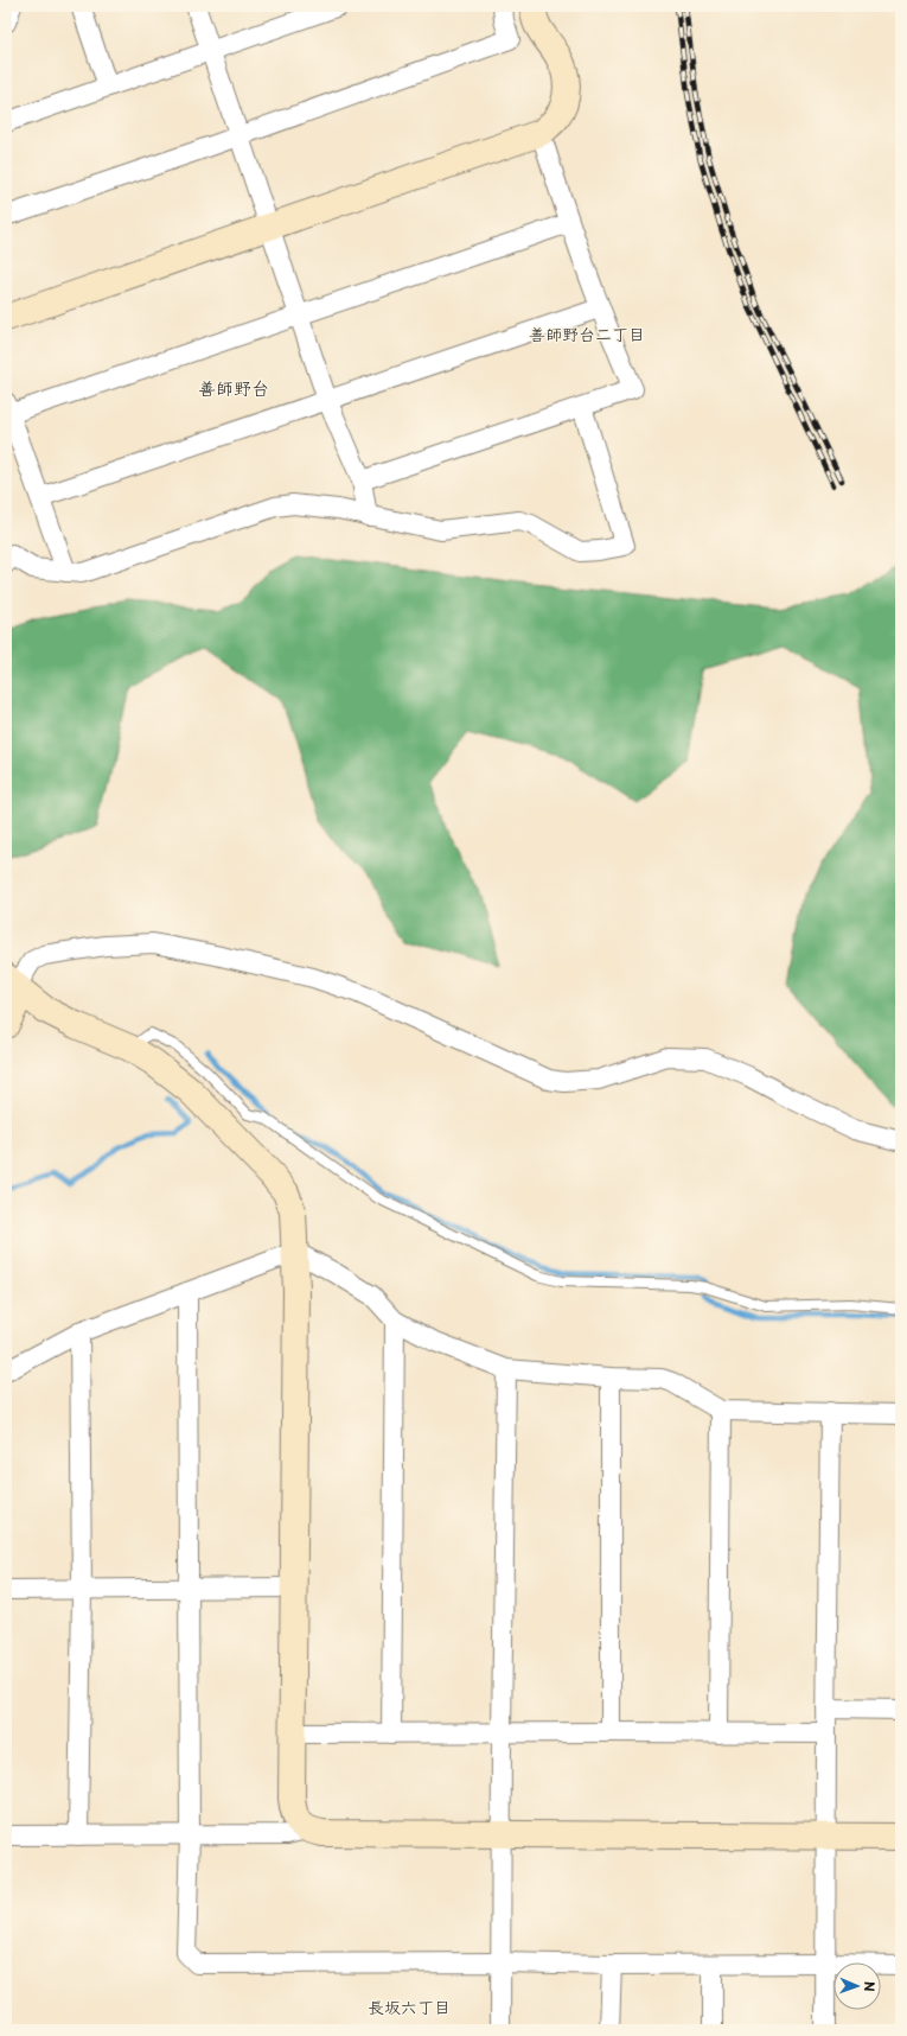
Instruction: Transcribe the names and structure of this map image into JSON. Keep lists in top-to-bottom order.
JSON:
{
  "districts": ["善師野台二丁目", "善師野台", "長坂六丁目"],
  "north": "right"
}
